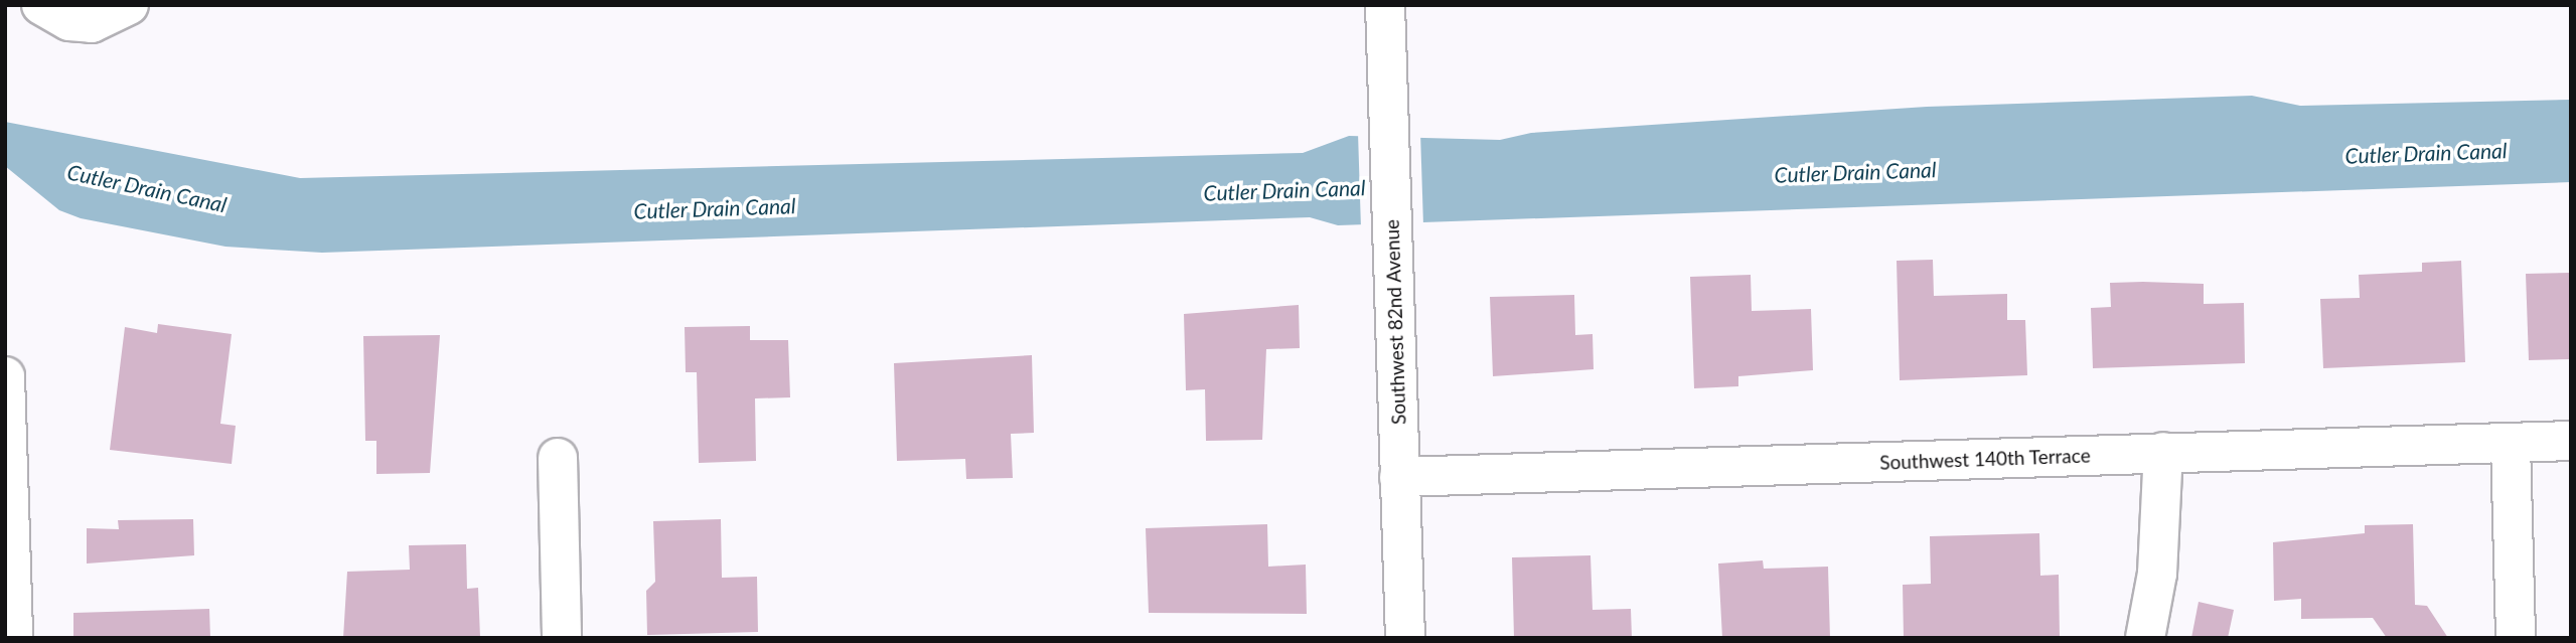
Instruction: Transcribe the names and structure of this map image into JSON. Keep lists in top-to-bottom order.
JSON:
{
  "streets": {
    "street": ["Southwest 82nd Avenue", "Southwest 140th Terrace"]
  },
  "crossings": [
    ["Southwest 82nd Avenue", "Southwest 140th Terrace"]
  ],
  "water": ["Cutler Drain Canal"]
}
